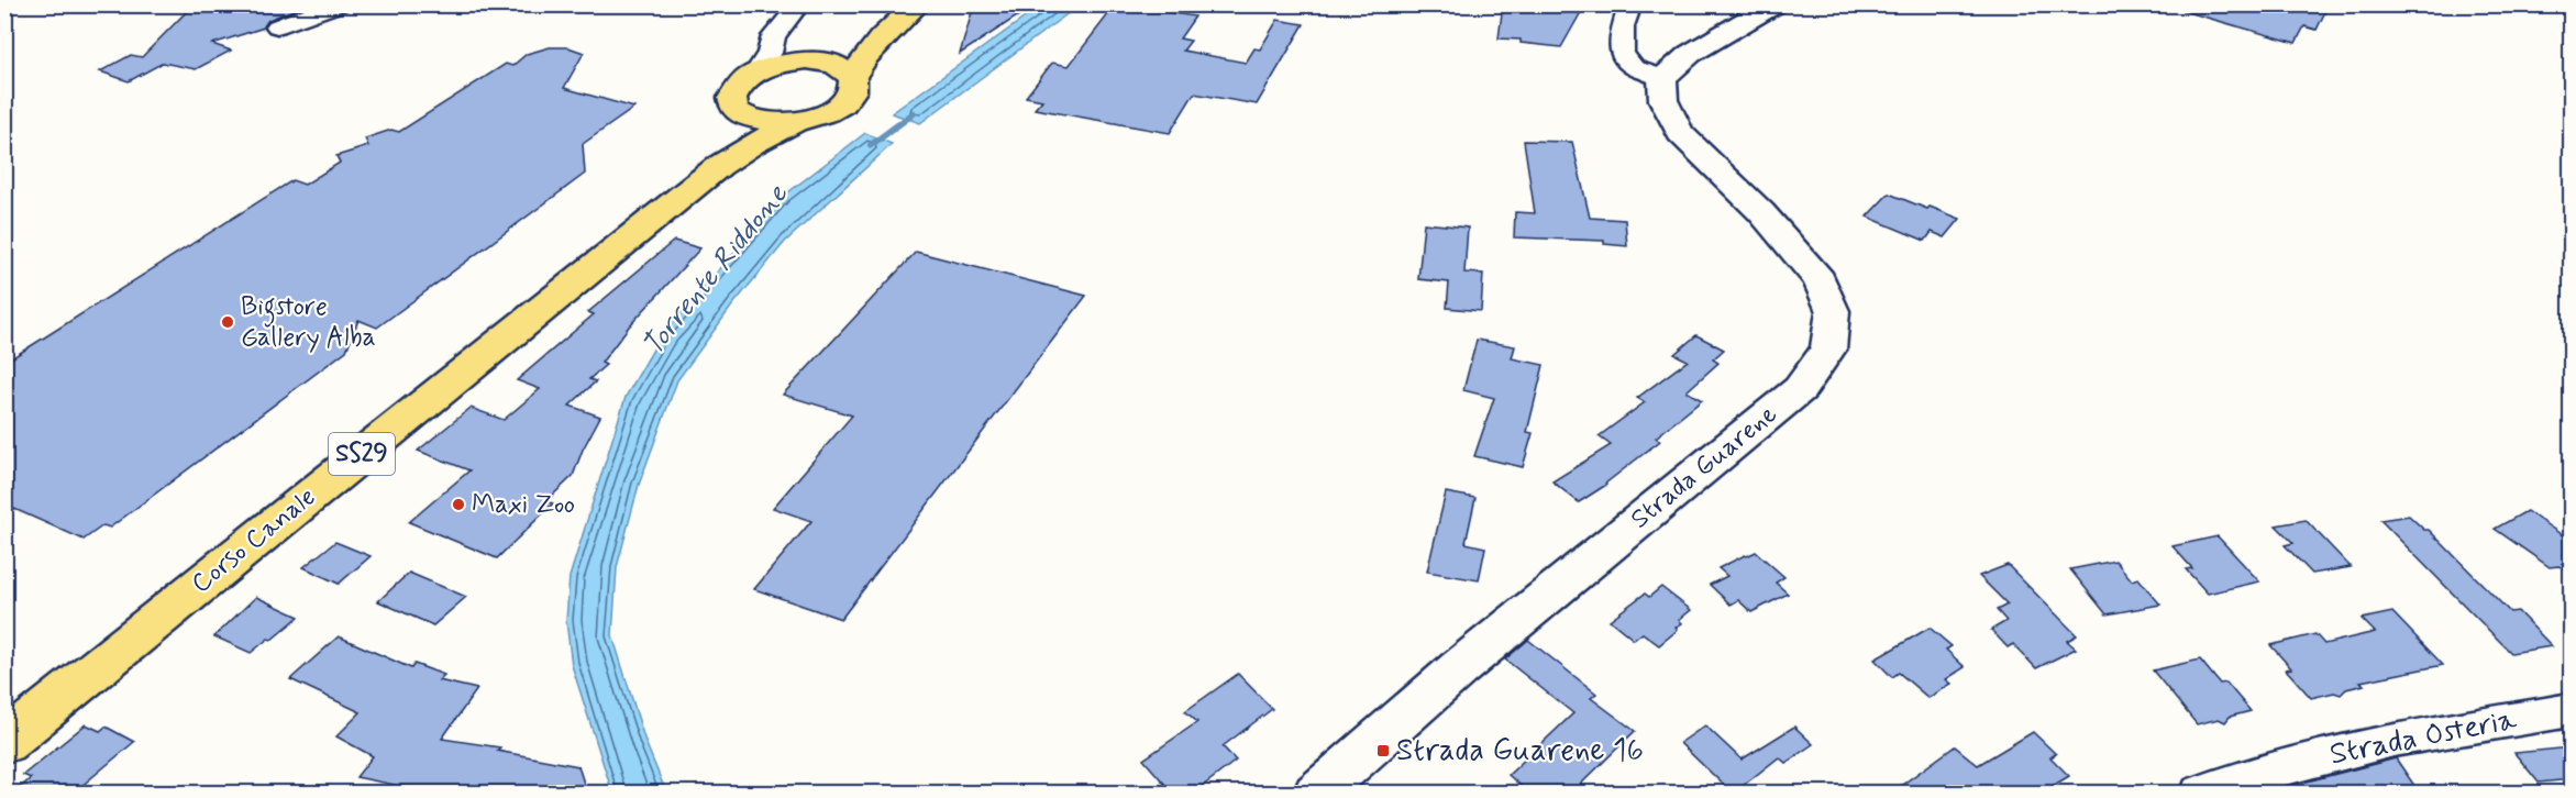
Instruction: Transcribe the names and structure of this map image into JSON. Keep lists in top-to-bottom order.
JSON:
{
  "streets": {
    "main road": ["SS29", "Strada Guarene", "Corso Canale"],
    "street": ["Strada Osteria"]
  },
  "water": ["Torrente Riddone"],
  "places": {
    "other": ["Bigstore Gallery Alba", "Maxi Zoo"],
    "transit": ["Strada Guarene 16"]
  }
}
